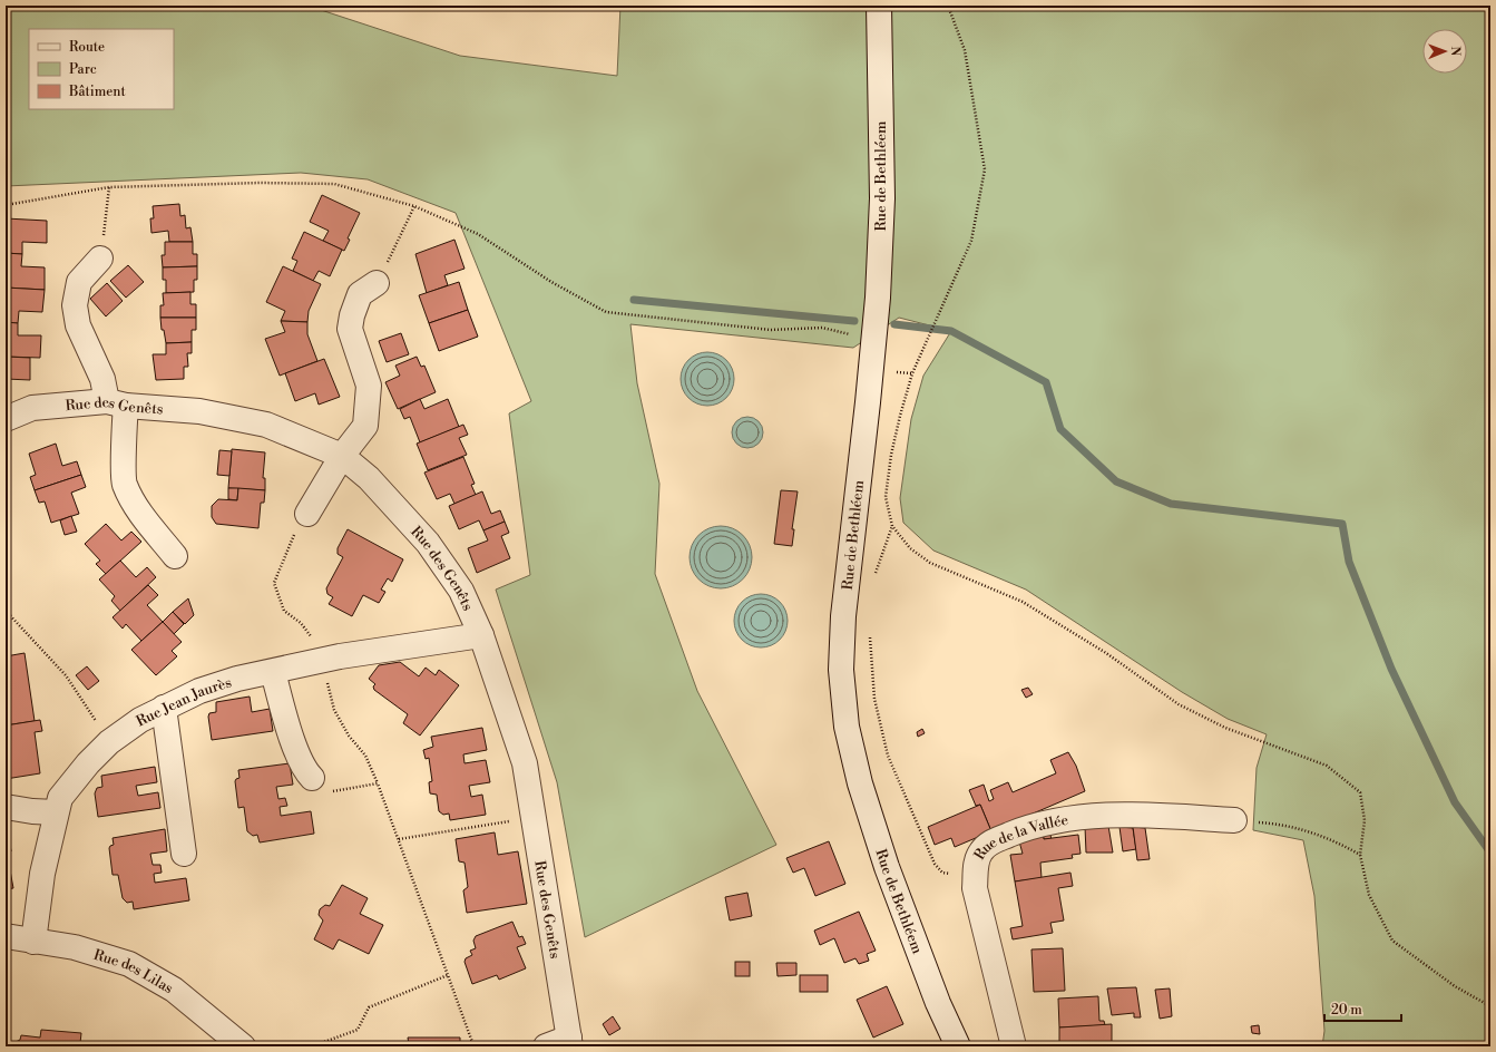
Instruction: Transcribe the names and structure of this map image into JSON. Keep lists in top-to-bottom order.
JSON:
{
  "streets": {
    "street": [
      "Rue de Bethléem",
      "Rue des Genêts",
      "Rue Jean Jaurès",
      "Rue de la Vallée",
      "Rue des Lilas"
    ]
  },
  "crossings": [
    ["Rue des Genêts", "Rue Jean Jaurès"],
    ["Rue Jean Jaurès", "Rue des Lilas"]
  ],
  "legend": ["Route", "Parc", "Bâtiment"],
  "scale_bar": "20 m",
  "north": "right"
}
